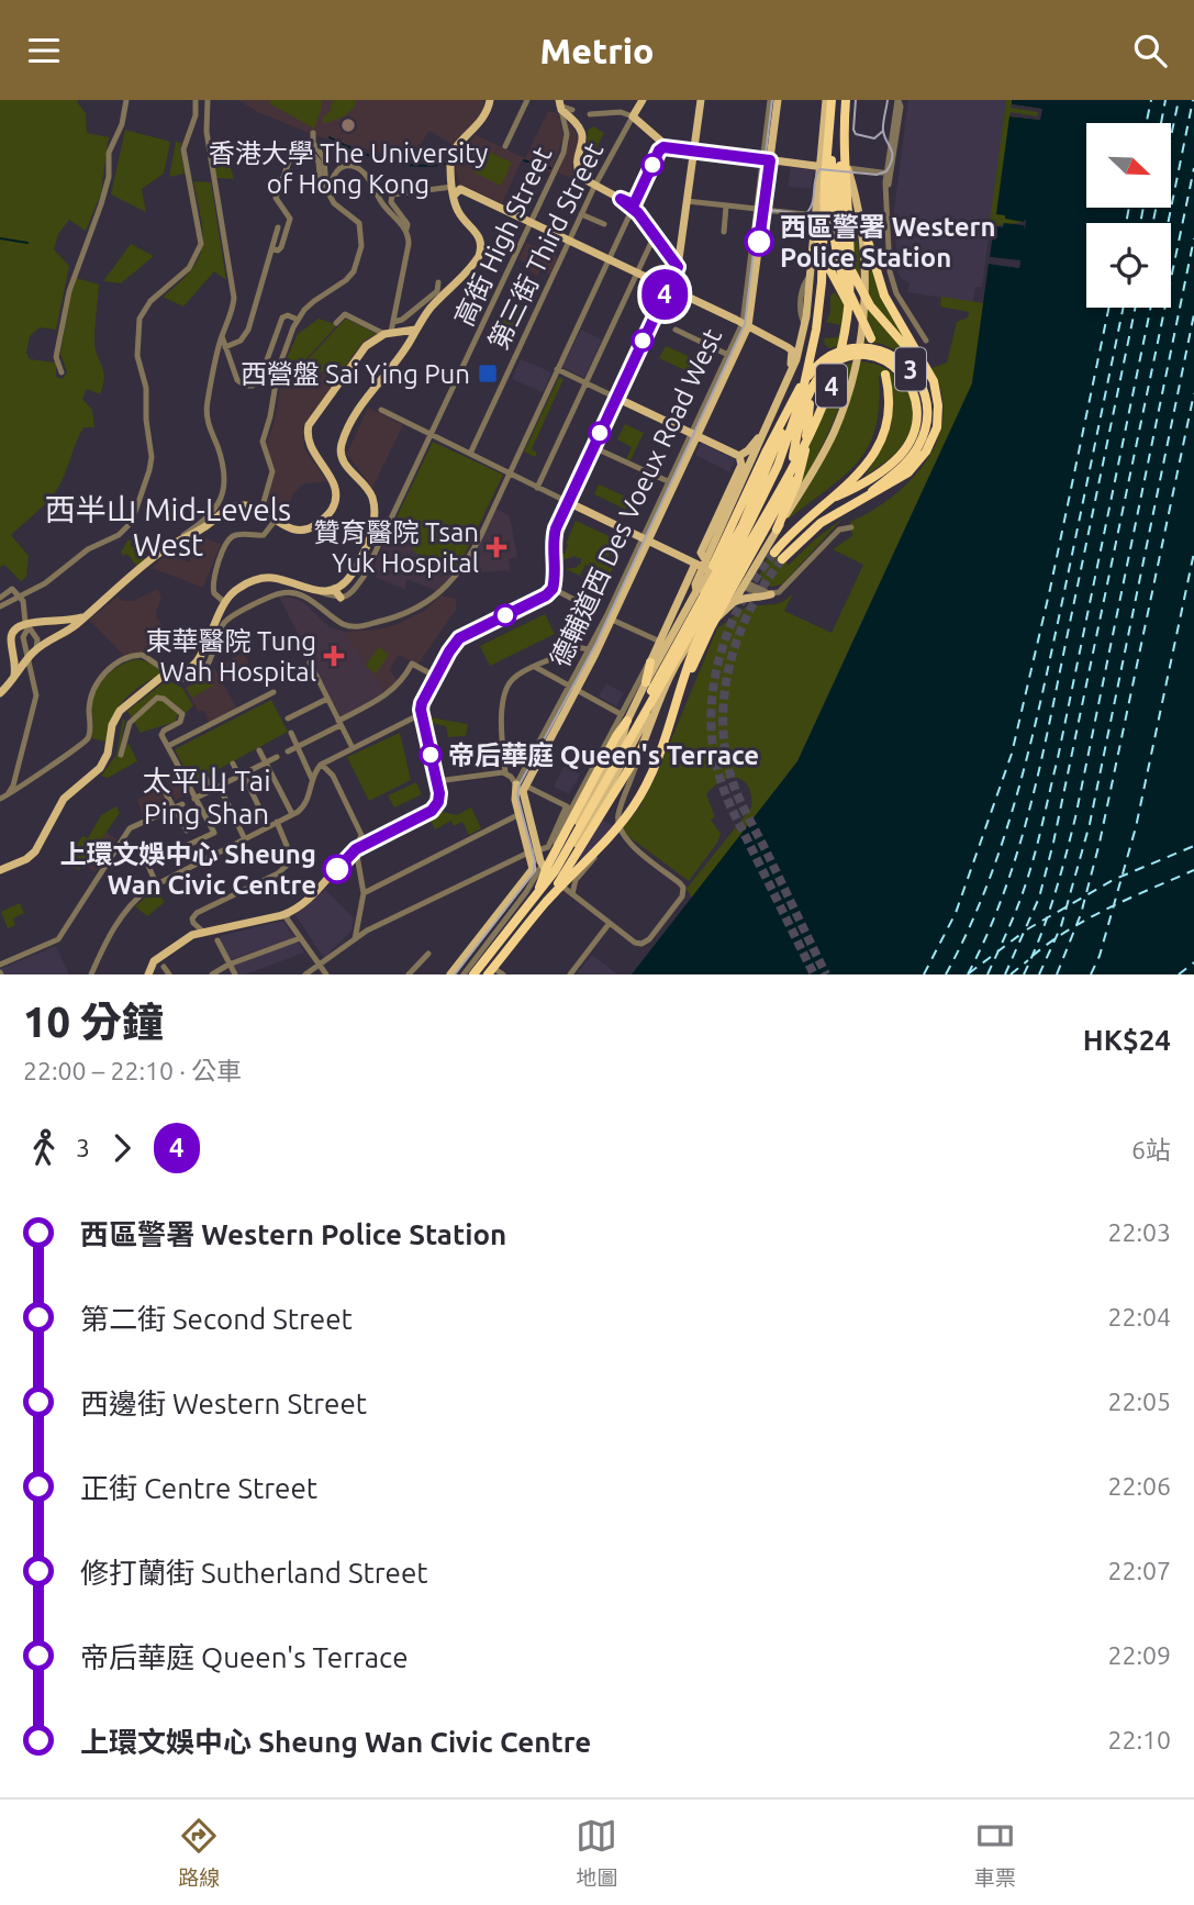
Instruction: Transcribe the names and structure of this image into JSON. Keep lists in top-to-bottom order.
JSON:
{
  "streets": {
    "highway": ["3", "4"],
    "main road": ["第三街 Third Street", "德輔道西 Des Voeux Road West"],
    "street": ["高街 High Street"]
  },
  "crossings": [
    ["3", "4"]
  ],
  "districts": ["西半山 Mid-Levels West", "太平山 Tai Ping Shan"],
  "places": {
    "other": [
      "香港大學 The University of Hong Kong",
      "西區警署 Western Police Station",
      "帝后華庭 Queen's Terrace",
      "上環文娛中心 Sheung Wan Civic Centre"
    ],
    "transit": ["西營盤 Sai Ying Pun"],
    "health": ["贊育醫院 Tsan Yuk Hospital", "東華醫院 Tung Wah Hospital"]
  },
  "lines": ["bus line 4"],
  "north": "bottom right",
  "page": {
    "header": "Metrio",
    "on_map": "4",
    "heading": ["10 分鐘", "22:00 – 22:10 · 公車", "HK$24"],
    "legs": ["3", "4", "6站"],
    "list": [
      {
        "name": "西區警署 Western Police Station",
        "value": "22:03"
      },
      {
        "name": "第二街 Second Street",
        "value": "22:04"
      },
      {
        "name": "西邊街 Western Street",
        "value": "22:05"
      },
      {
        "name": "正街 Centre Street",
        "value": "22:06"
      },
      {
        "name": "修打蘭街 Sutherland Street",
        "value": "22:07"
      },
      {
        "name": "帝后華庭 Queen's Terrace",
        "value": "22:09"
      },
      {
        "name": "上環文娛中心 Sheung Wan Civic Centre",
        "value": "22:10"
      }
    ],
    "tabs": ["路線", "地圖", "車票"]
  }
}
